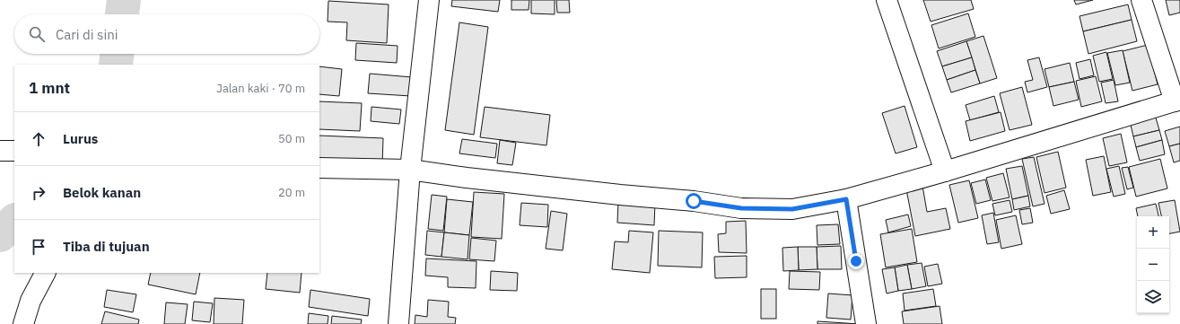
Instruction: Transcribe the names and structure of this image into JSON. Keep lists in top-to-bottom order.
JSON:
{
  "page": {
    "search": "Cari di sini",
    "heading": ["1 mnt", "Jalan kaki · 70 m"],
    "list": [
      ["Lurus", "50 m"],
      ["Belok kanan", "20 m"],
      "Tiba di tujuan"
    ],
    "map_buttons": ["+", "−"]
  }
}
